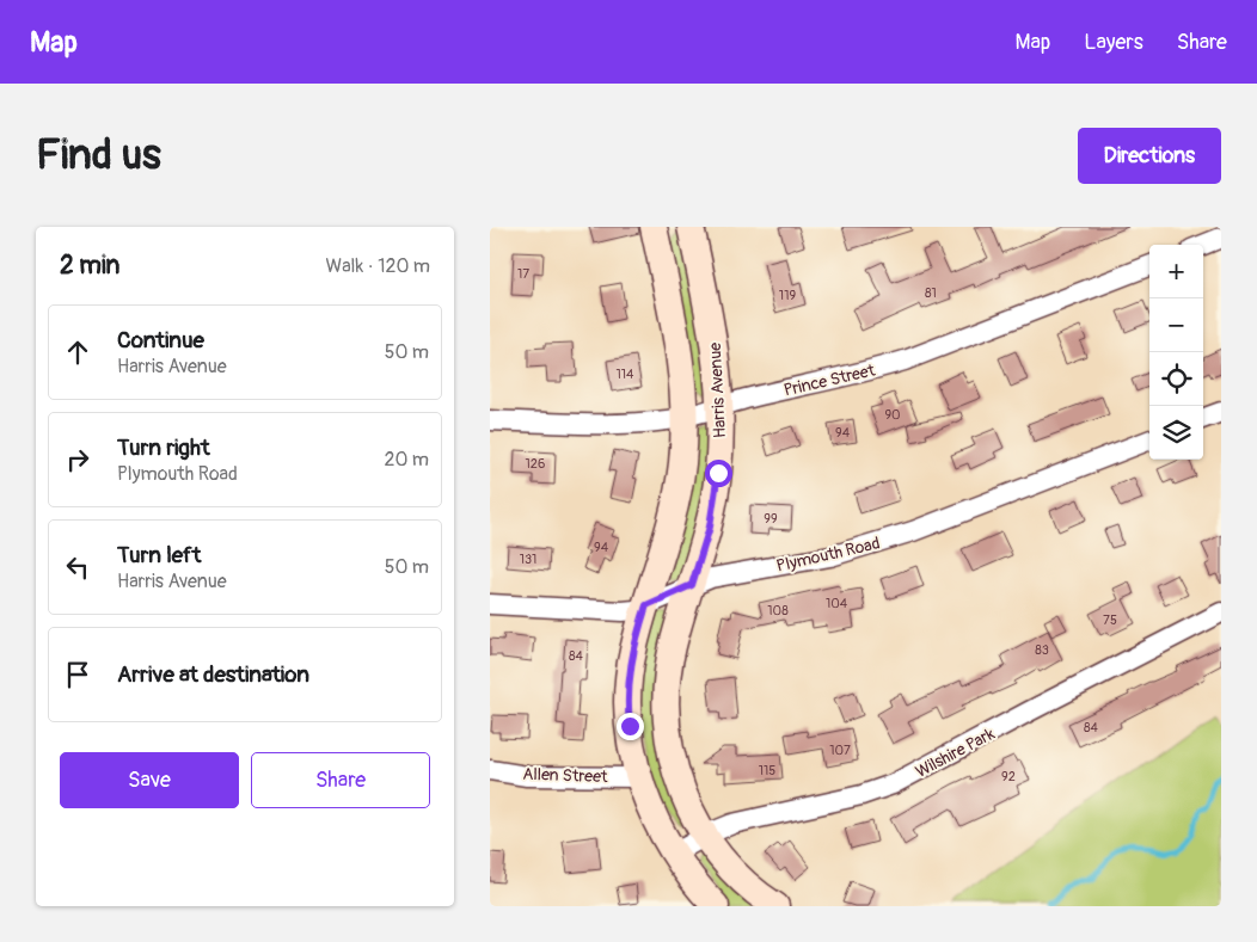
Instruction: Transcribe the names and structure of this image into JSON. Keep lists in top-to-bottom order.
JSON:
{
  "streets": {
    "street": [
      "Prince Street",
      "Harris Avenue",
      "Plymouth Road",
      "Wilshire Park",
      "Allen Street"
    ]
  },
  "crossings": [
    ["Prince Street", "Harris Avenue"],
    ["Harris Avenue", "Plymouth Road"],
    ["Harris Avenue", "Wilshire Park"],
    ["Harris Avenue", "Allen Street"]
  ],
  "house_numbers": [
    "17",
    "81",
    "119",
    "114",
    "90",
    "94",
    "126",
    "99",
    "94",
    "131",
    "104",
    "108",
    "75",
    "83",
    "84",
    "84",
    "107",
    "115",
    "92"
  ],
  "page": {
    "header": "Map",
    "nav": ["Map", "Layers", "Share"],
    "buttons": [
      "Directions",
      ["Save", "Share"]
    ],
    "title": "Find us",
    "heading": ["2 min", "Walk · 120 m"],
    "map_buttons": ["+", "−"],
    "list": [
      ["Continue", "Harris Avenue", "50 m"],
      ["Turn right", "Plymouth Road", "20 m"],
      ["Turn left", "Harris Avenue", "50 m"],
      "Arrive at destination"
    ]
  }
}
